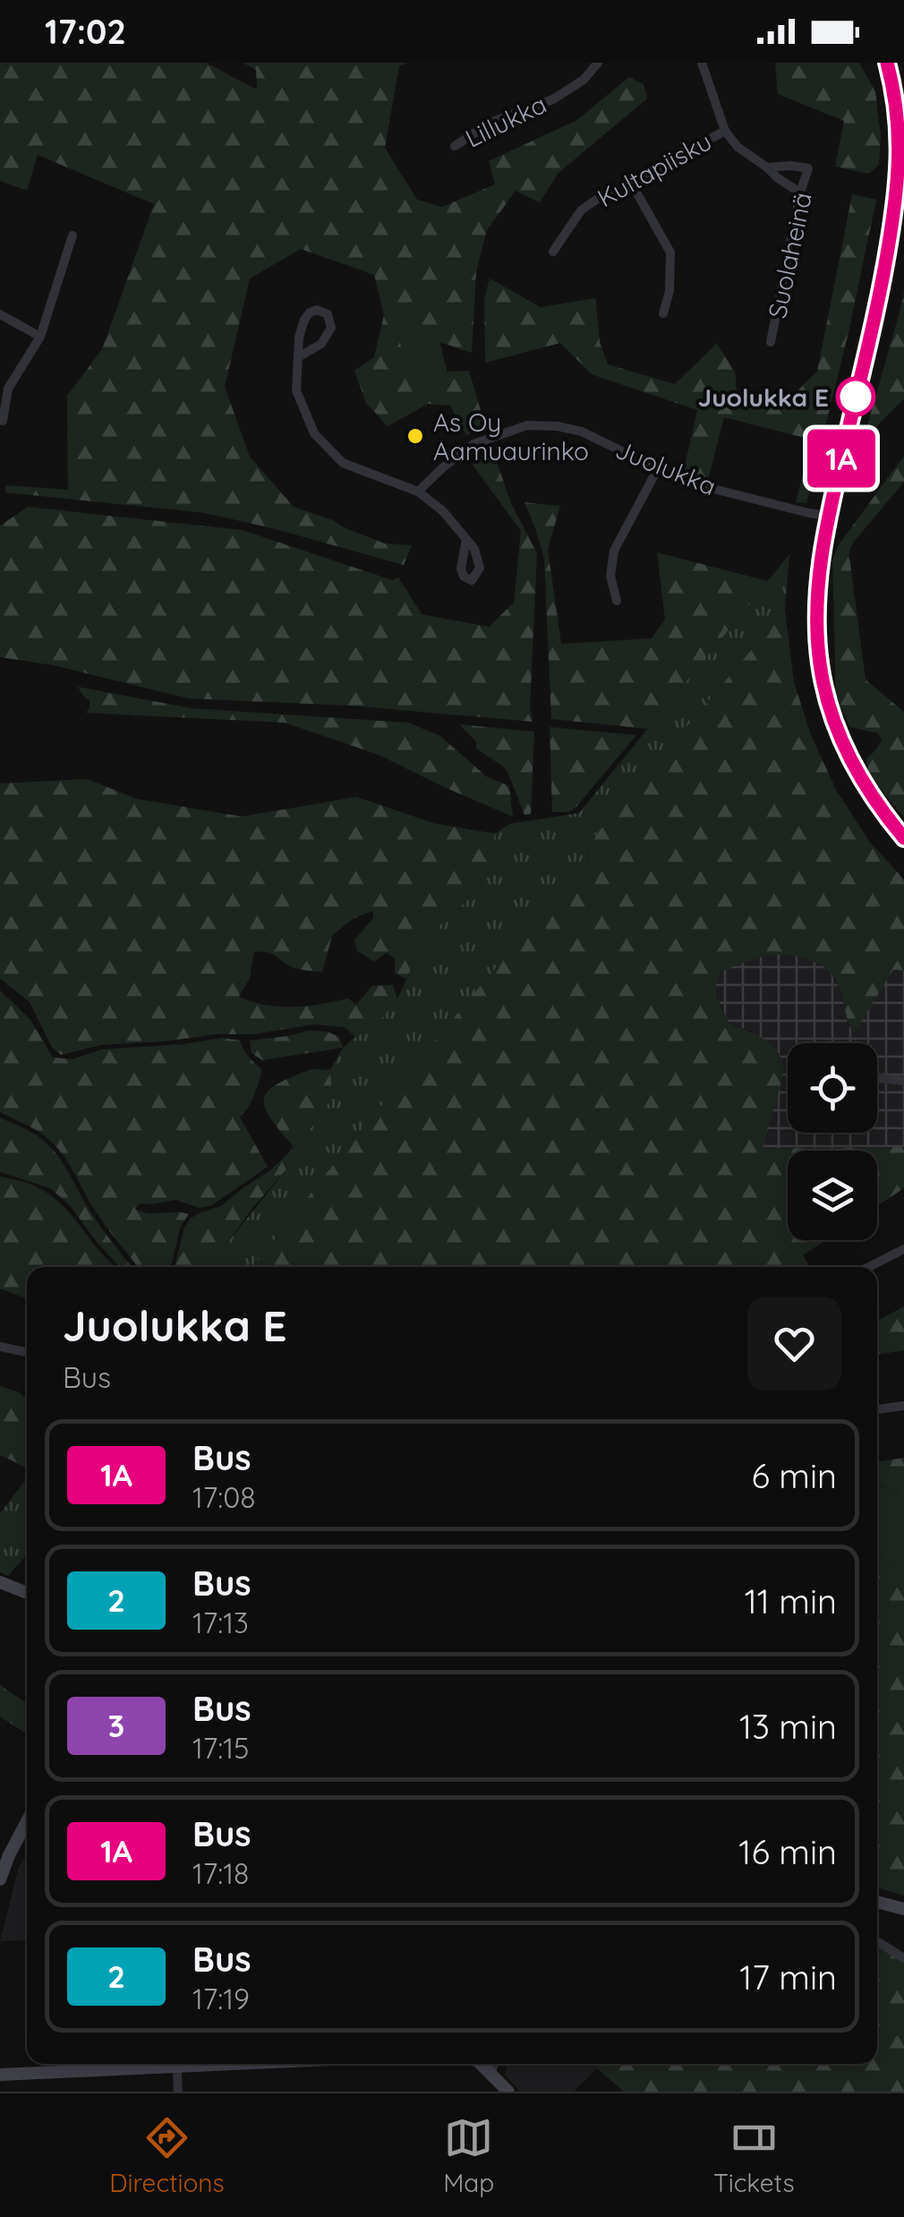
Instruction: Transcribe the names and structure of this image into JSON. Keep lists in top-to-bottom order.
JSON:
{
  "streets": {
    "street": [
      "Lillukka",
      "Kultapiisku",
      "Suolaheinä",
      "Juolukka"
    ]
  },
  "places": ["Juolukka E", "As Oy Aamuaurinko"],
  "lines": ["bus line 1A"],
  "page": {
    "status": "17:02",
    "on_map": "1A",
    "heading": ["Juolukka E", "Bus"],
    "list": [
      {
        "mark": "1A",
        "name": "Bus",
        "note": "17:08",
        "value": "6 min"
      },
      {
        "mark": "2",
        "name": "Bus",
        "note": "17:13",
        "value": "11 min"
      },
      {
        "mark": "3",
        "name": "Bus",
        "note": "17:15",
        "value": "13 min"
      },
      {
        "mark": "1A",
        "name": "Bus",
        "note": "17:18",
        "value": "16 min"
      },
      {
        "mark": "2",
        "name": "Bus",
        "note": "17:19",
        "value": "17 min"
      }
    ],
    "tabs": ["Directions", "Map", "Tickets"]
  }
}
